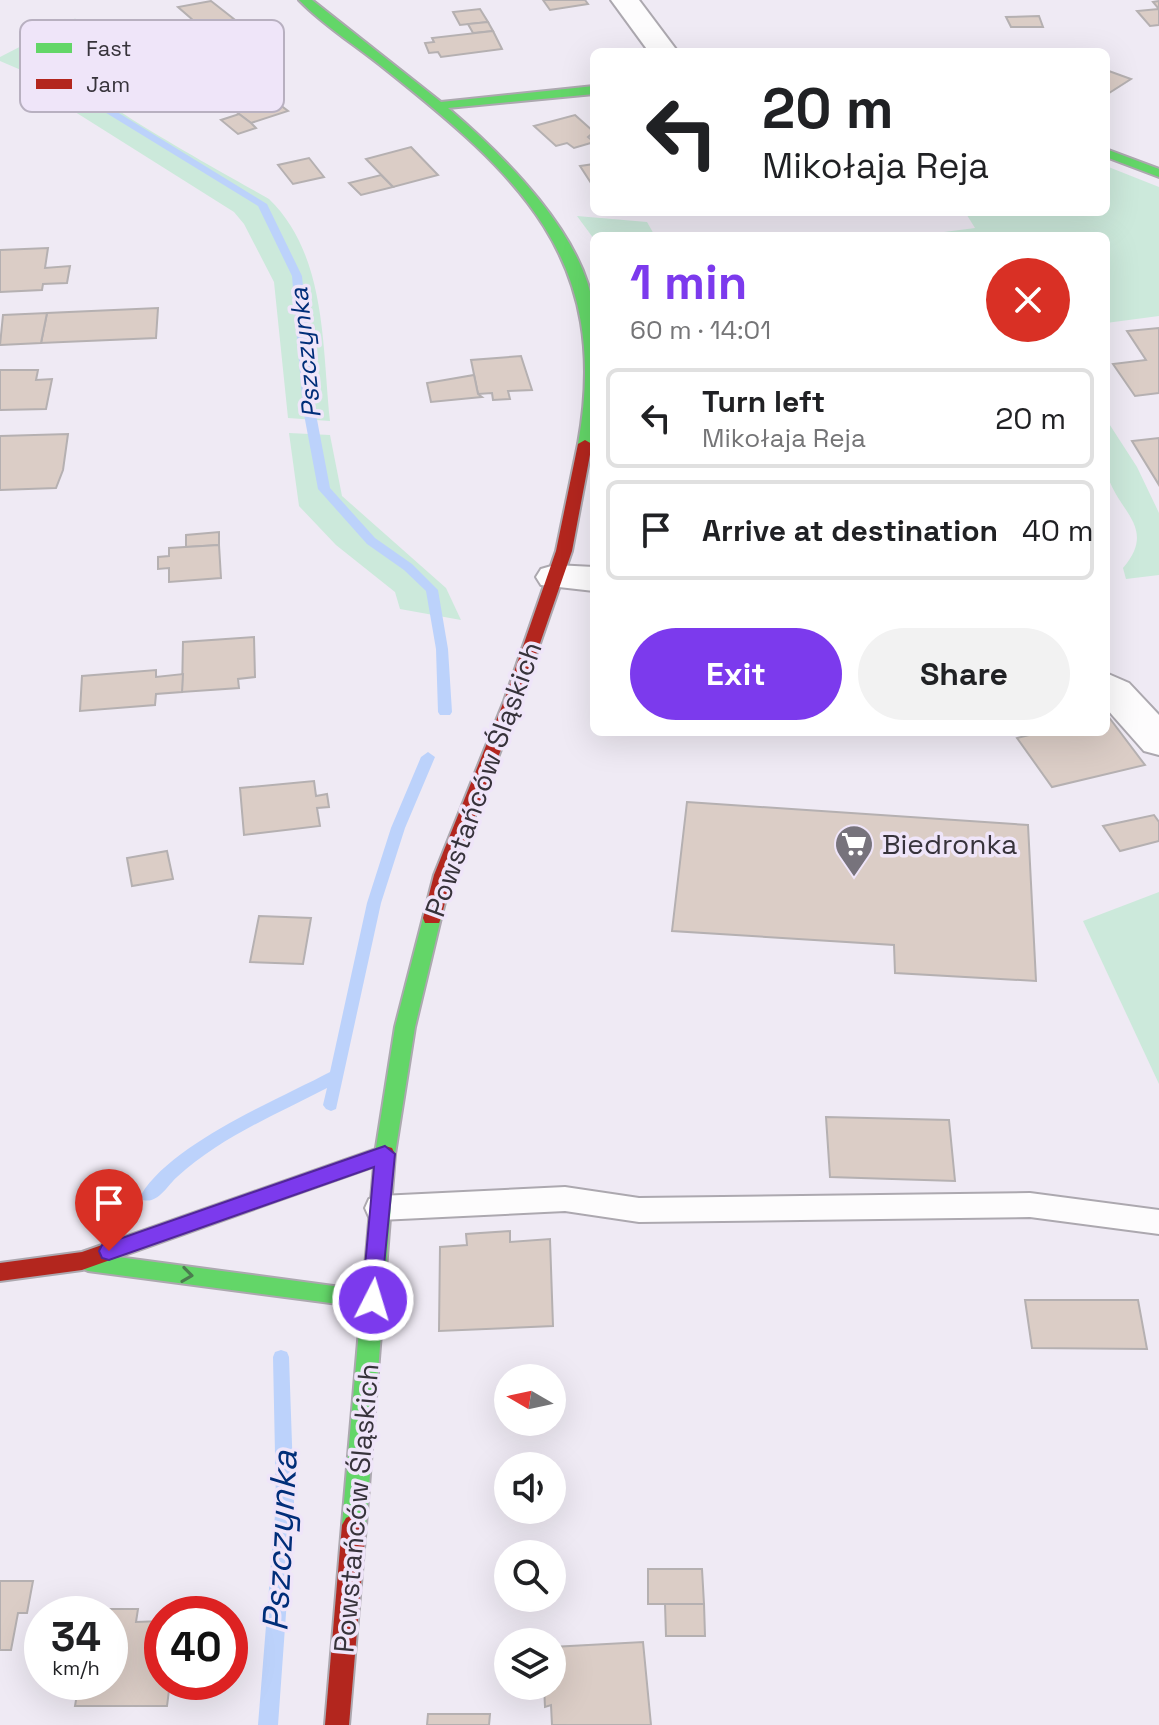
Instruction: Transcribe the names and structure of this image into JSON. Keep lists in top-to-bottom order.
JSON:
{
  "streets": {
    "street": ["Powstańców Śląskich"]
  },
  "water": ["Pszczynka"],
  "places": {
    "supermarket": ["Biedronka"]
  },
  "legend": ["Fast", "Jam"],
  "north": "left",
  "page": {
    "turn": ["20 m", "Mikołaja Reja"],
    "heading": ["1 min", "60 m · 14:01"],
    "list": [
      {
        "name": "Turn left",
        "note": "Mikołaja Reja",
        "value": "20 m"
      },
      {
        "name": "Arrive at destination",
        "value": "40 m"
      }
    ],
    "buttons": ["Exit", "Share"],
    "speed": "34 km/h",
    "limit": "40"
  }
}
